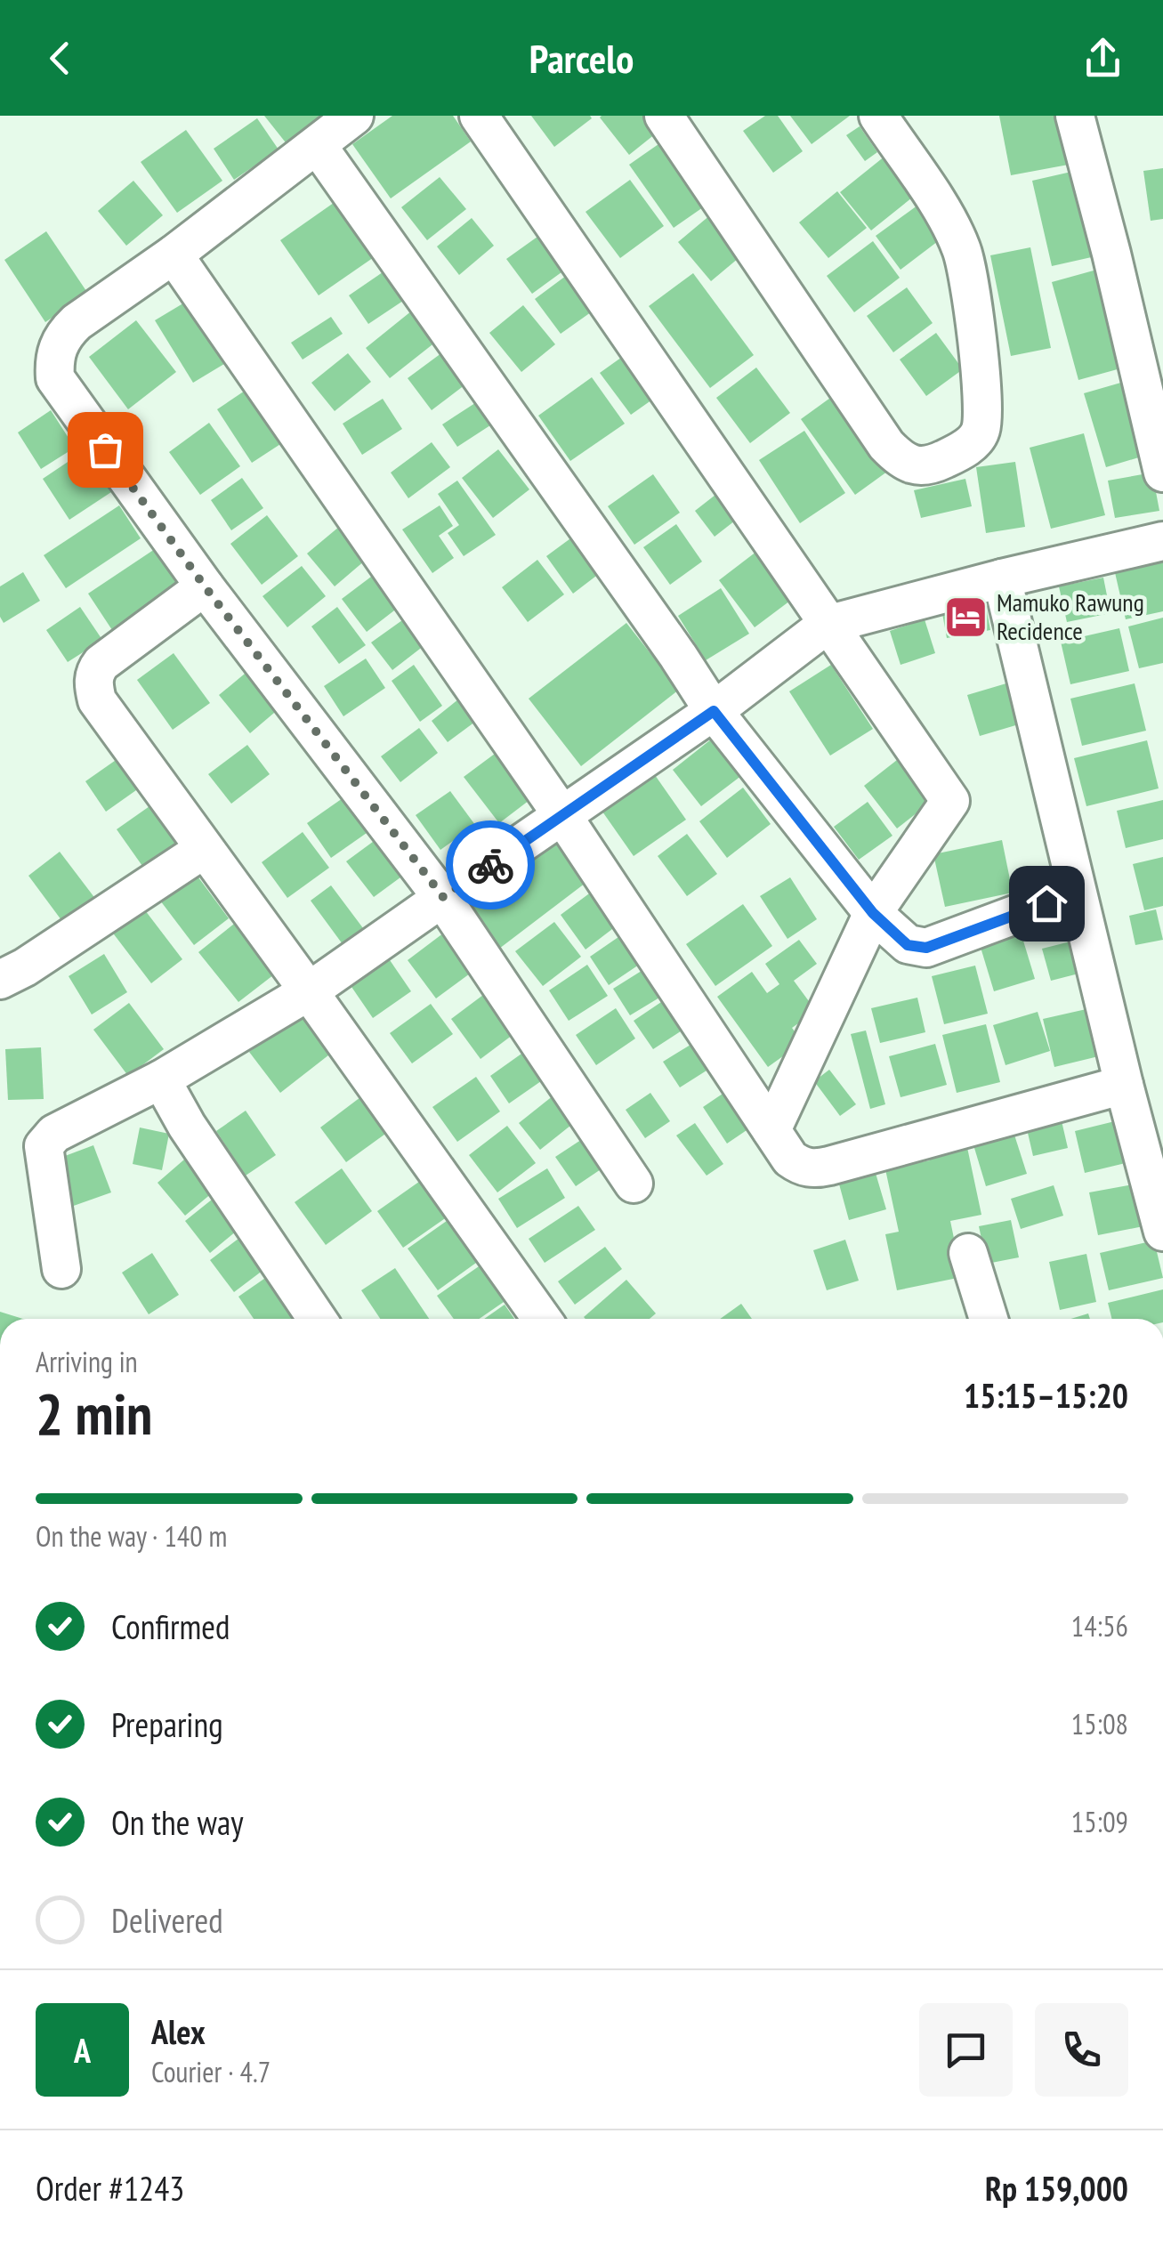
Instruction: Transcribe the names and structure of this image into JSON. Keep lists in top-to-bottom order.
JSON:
{
  "places": {
    "hotel": ["Mamuko Rawung Recidence"]
  },
  "page": {
    "header": "Parcelo",
    "heading": ["2 min", "Arriving in", "15:15–15:20"],
    "panel": [
      "Alex",
      "Courier · 4.7",
      "Order #1243",
      "Rp 159,000"
    ],
    "bar": "On the way · 140 m",
    "list": [
      ["Confirmed", "14:56"],
      ["Preparing", "15:08"],
      ["On the way", "15:09"],
      "Delivered"
    ],
    "round": "A"
  }
}
